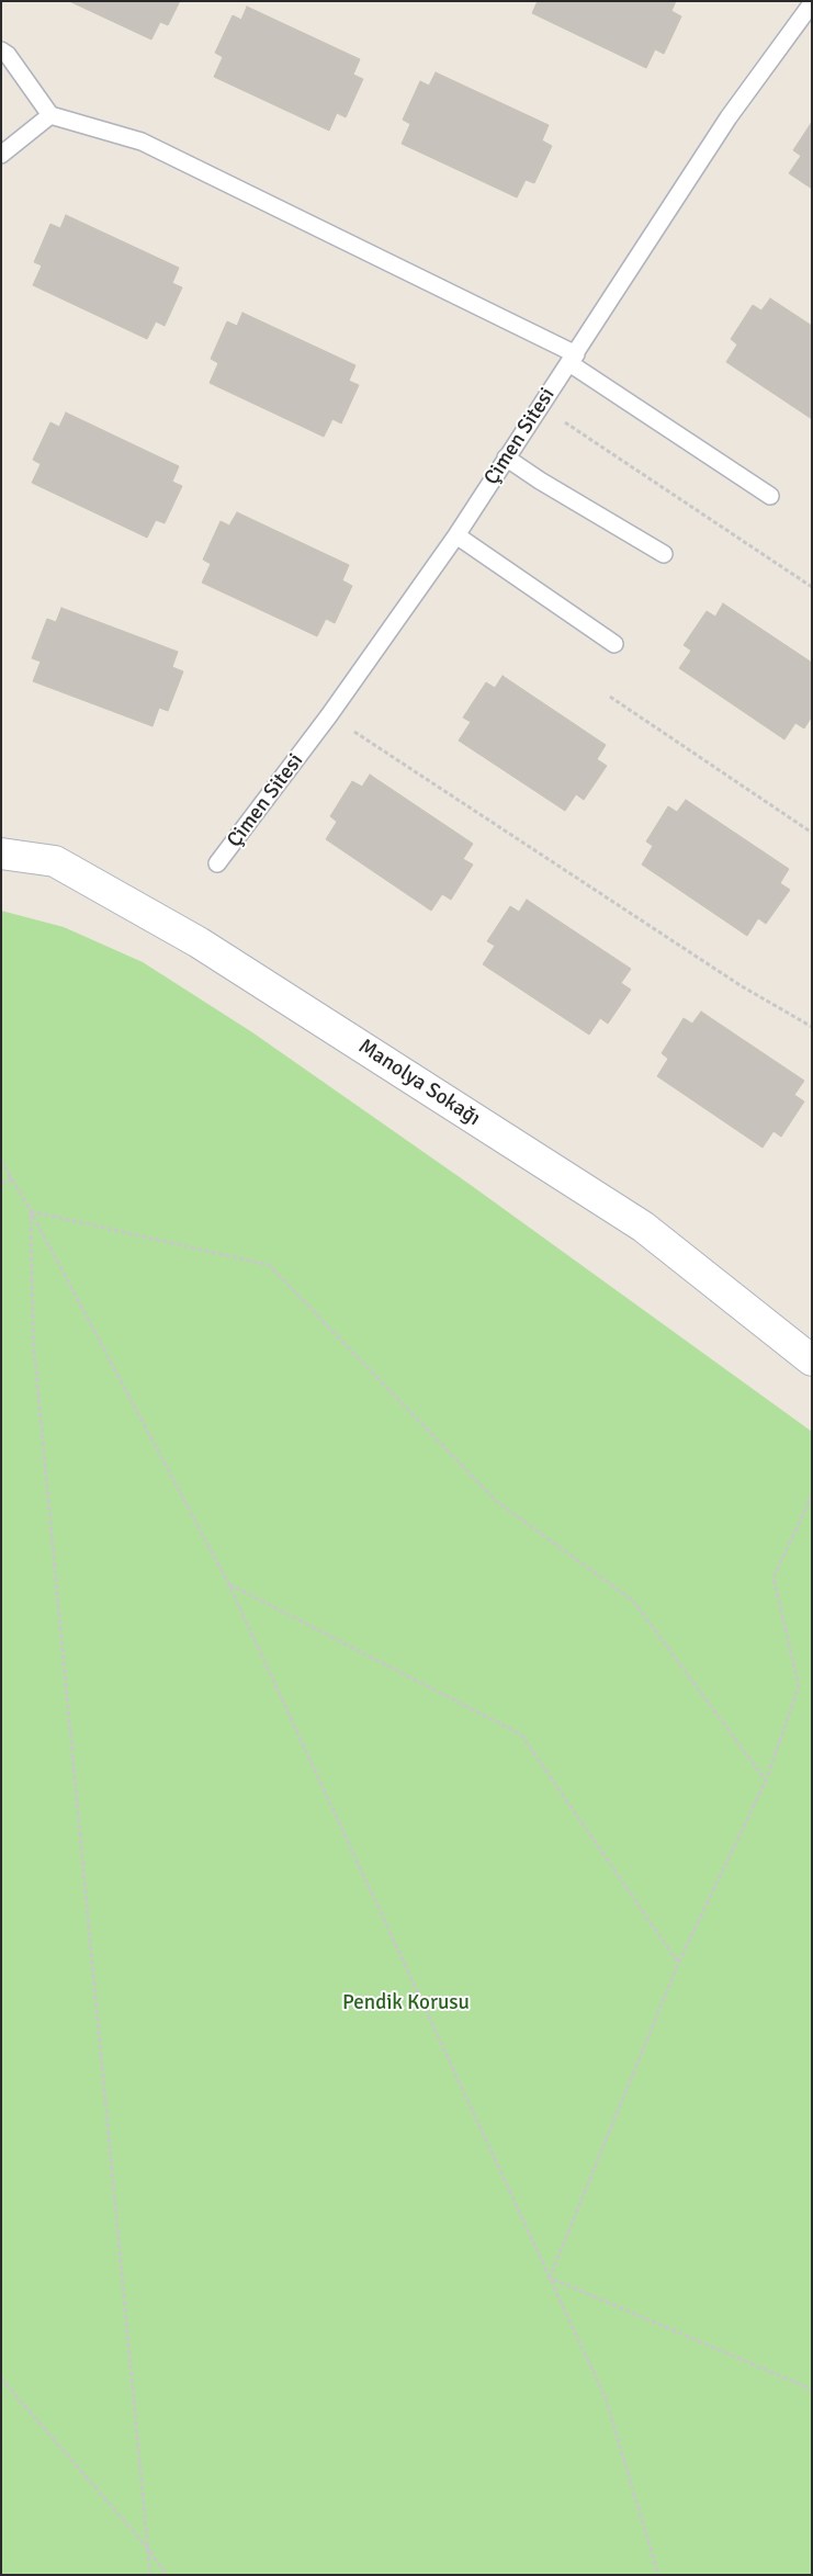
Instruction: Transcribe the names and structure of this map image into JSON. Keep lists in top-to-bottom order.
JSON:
{
  "streets": {
    "street": ["Manolya Sokağı"],
    "lane": ["Çimen Sitesi"]
  },
  "parks": ["Pendik Korusu"]
}
